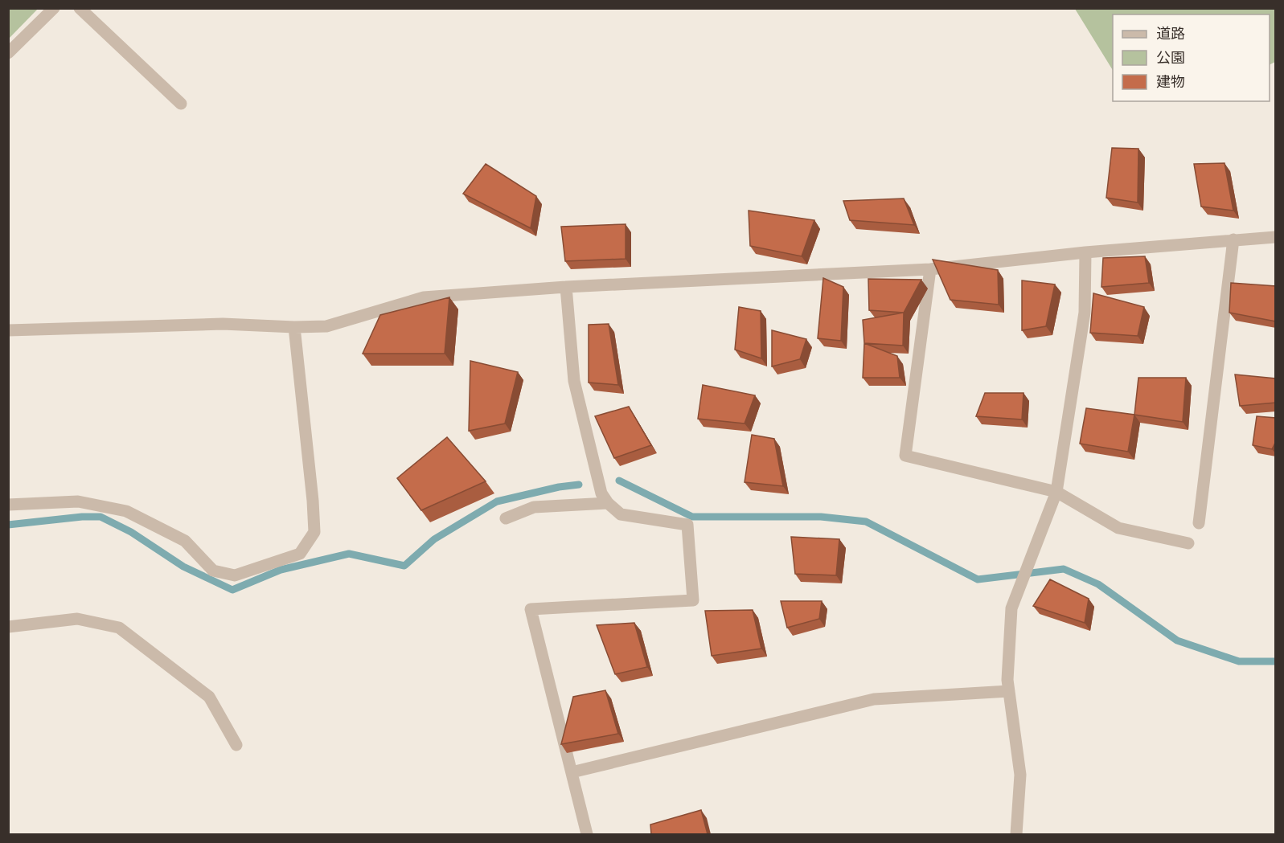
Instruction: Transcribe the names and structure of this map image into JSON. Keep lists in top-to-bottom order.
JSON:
{
  "legend": ["道路", "公園", "建物"]
}
